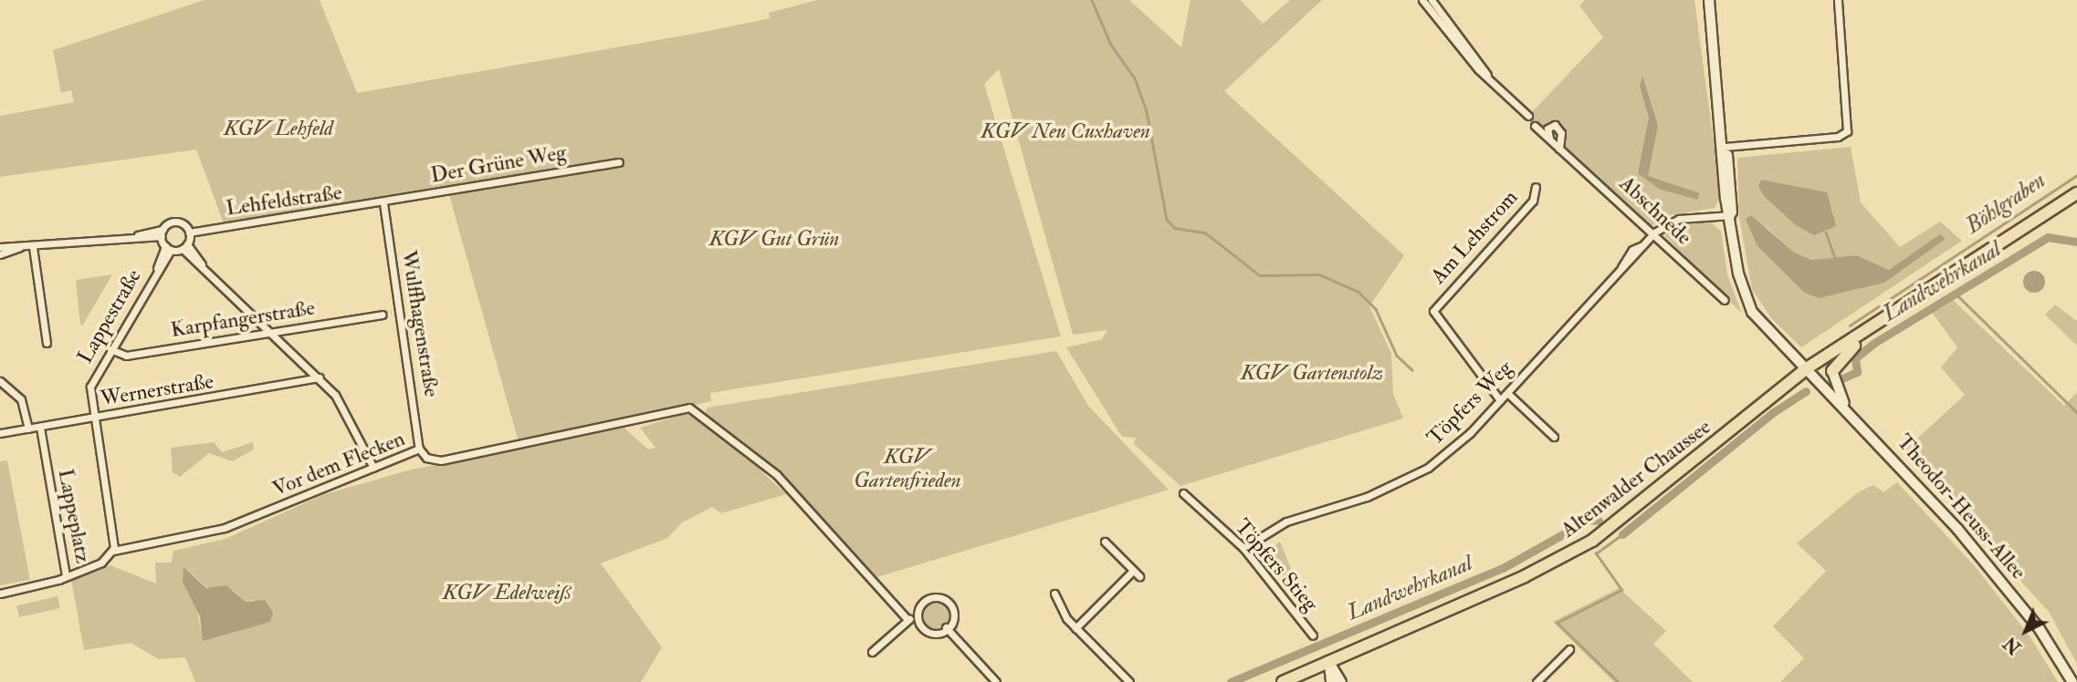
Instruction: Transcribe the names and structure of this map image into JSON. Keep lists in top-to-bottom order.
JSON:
{
  "streets": {
    "main road": ["Altenwalder Chaussee"],
    "street": [
      "Der Grüne Weg",
      "Lehfeldstraße",
      "Abschnede",
      "Am Lehstrom",
      "Lappestraße",
      "Karpfangerstraße",
      "Wulffhagenstraße",
      "Wernerstraße",
      "Töpfers Weg",
      "Vor dem Flecken",
      "Theodor-Heuss-Allee",
      "Lappeplatz",
      "Töpfers Stieg"
    ]
  },
  "crossings": [
    ["Der Grüne Weg", "Lehfeldstraße"],
    ["Der Grüne Weg", "Wulffhagenstraße"],
    ["Lehfeldstraße", "Wulffhagenstraße"],
    ["Abschnede", "Töpfers Weg"],
    ["Am Lehstrom", "Töpfers Weg"],
    ["Lappestraße", "Karpfangerstraße"],
    ["Lappestraße", "Wernerstraße"],
    ["Lappestraße", "Lappeplatz"],
    ["Wulffhagenstraße", "Vor dem Flecken"],
    ["Wernerstraße", "Lappeplatz"],
    ["Töpfers Weg", "Theodor-Heuss-Allee"],
    ["Töpfers Weg", "Töpfers Stieg"],
    ["Vor dem Flecken", "Lappeplatz"],
    ["Altenwalder Chaussee", "Theodor-Heuss-Allee"]
  ],
  "water": ["Böhlgraben", "Landwehrkanal"],
  "parks": [
    "KGV Lehfeld",
    "KGV Neu Cuxhaven",
    "KGV Gut Grün",
    "KGV Gartenstolz",
    "KGV Gartenfrieden",
    "KGV Edelweiß"
  ],
  "north": "bottom left"
}
